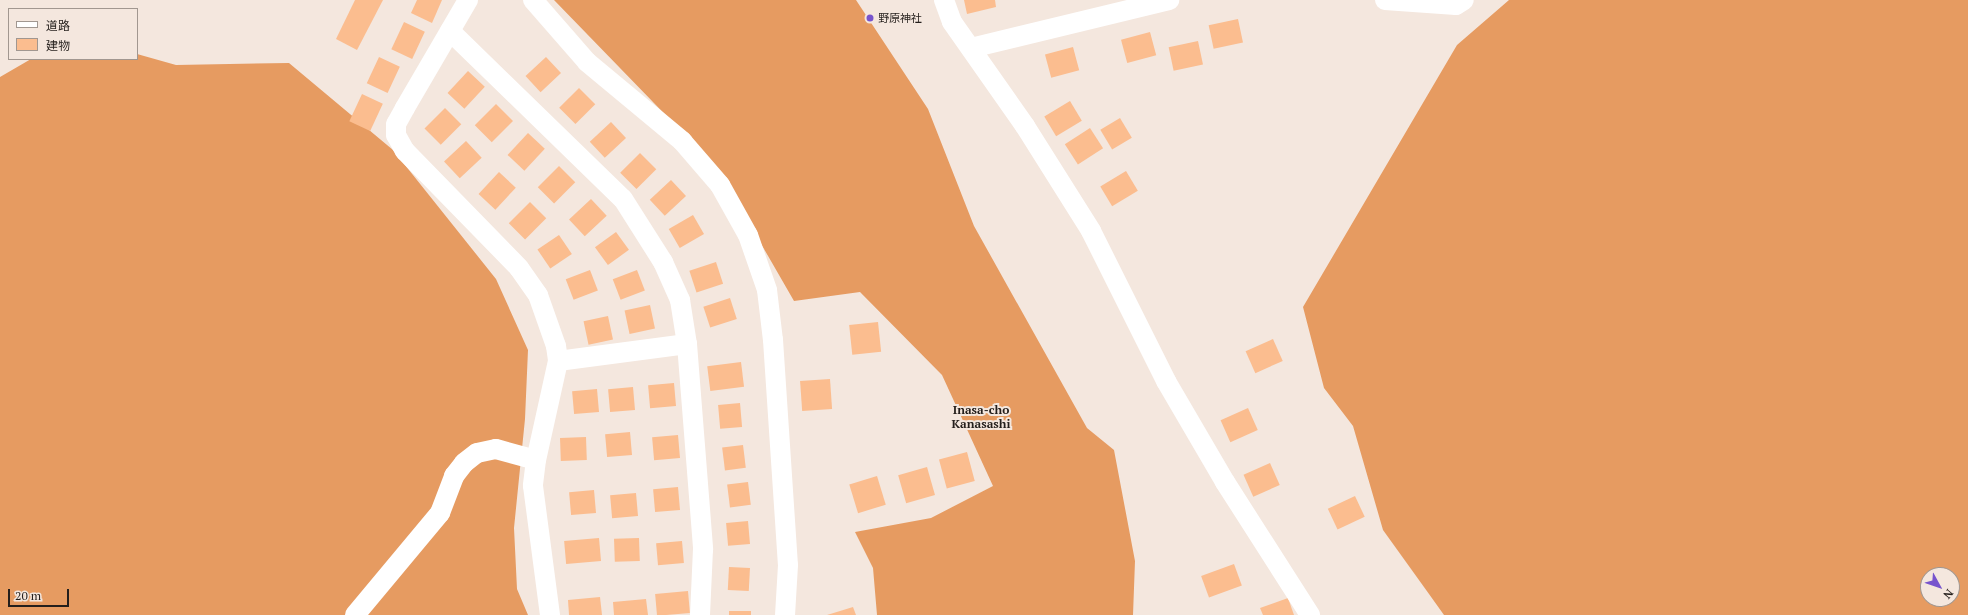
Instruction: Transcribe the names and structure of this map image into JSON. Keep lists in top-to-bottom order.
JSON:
{
  "districts": ["Inasa-cho Kanasashi"],
  "places": ["野原神社"],
  "legend": ["道路", "建物"],
  "scale_bar": "20 m",
  "north": "bottom right"
}
